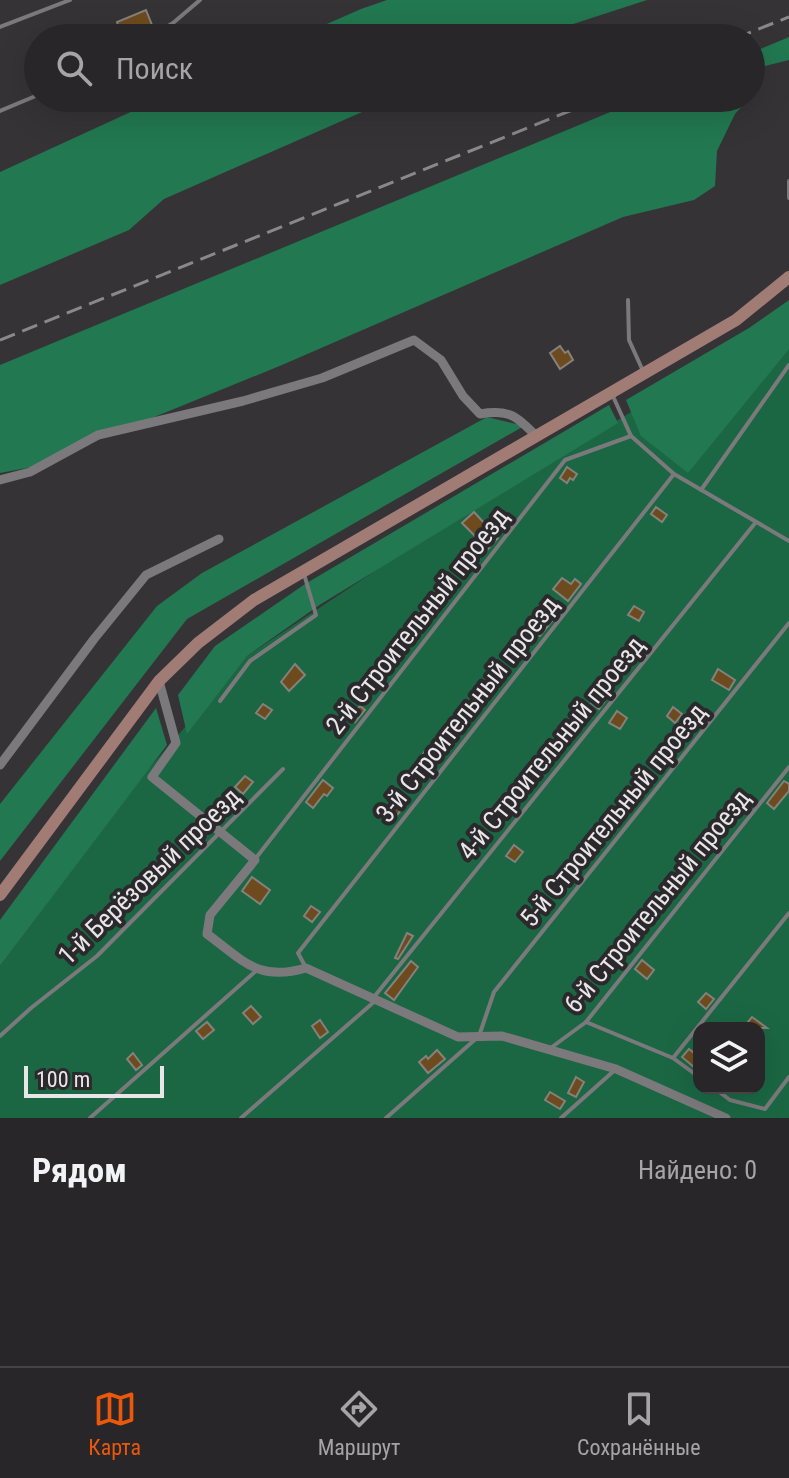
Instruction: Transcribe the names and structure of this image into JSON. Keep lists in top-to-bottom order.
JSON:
{
  "streets": {
    "lane": [
      "2-й Строительный проезд",
      "3-й Строительный проезд",
      "4-й Строительный проезд",
      "5-й Строительный проезд",
      "1-й Берёзовый проезд",
      "6-й Строительный проезд"
    ]
  },
  "scale_bar": "100 m",
  "page": {
    "search": "Поиск",
    "scale": "100 m",
    "heading": ["Рядом", "Найдено: 0"],
    "nav": ["Карта", "Маршрут", "Сохранённые"]
  }
}
